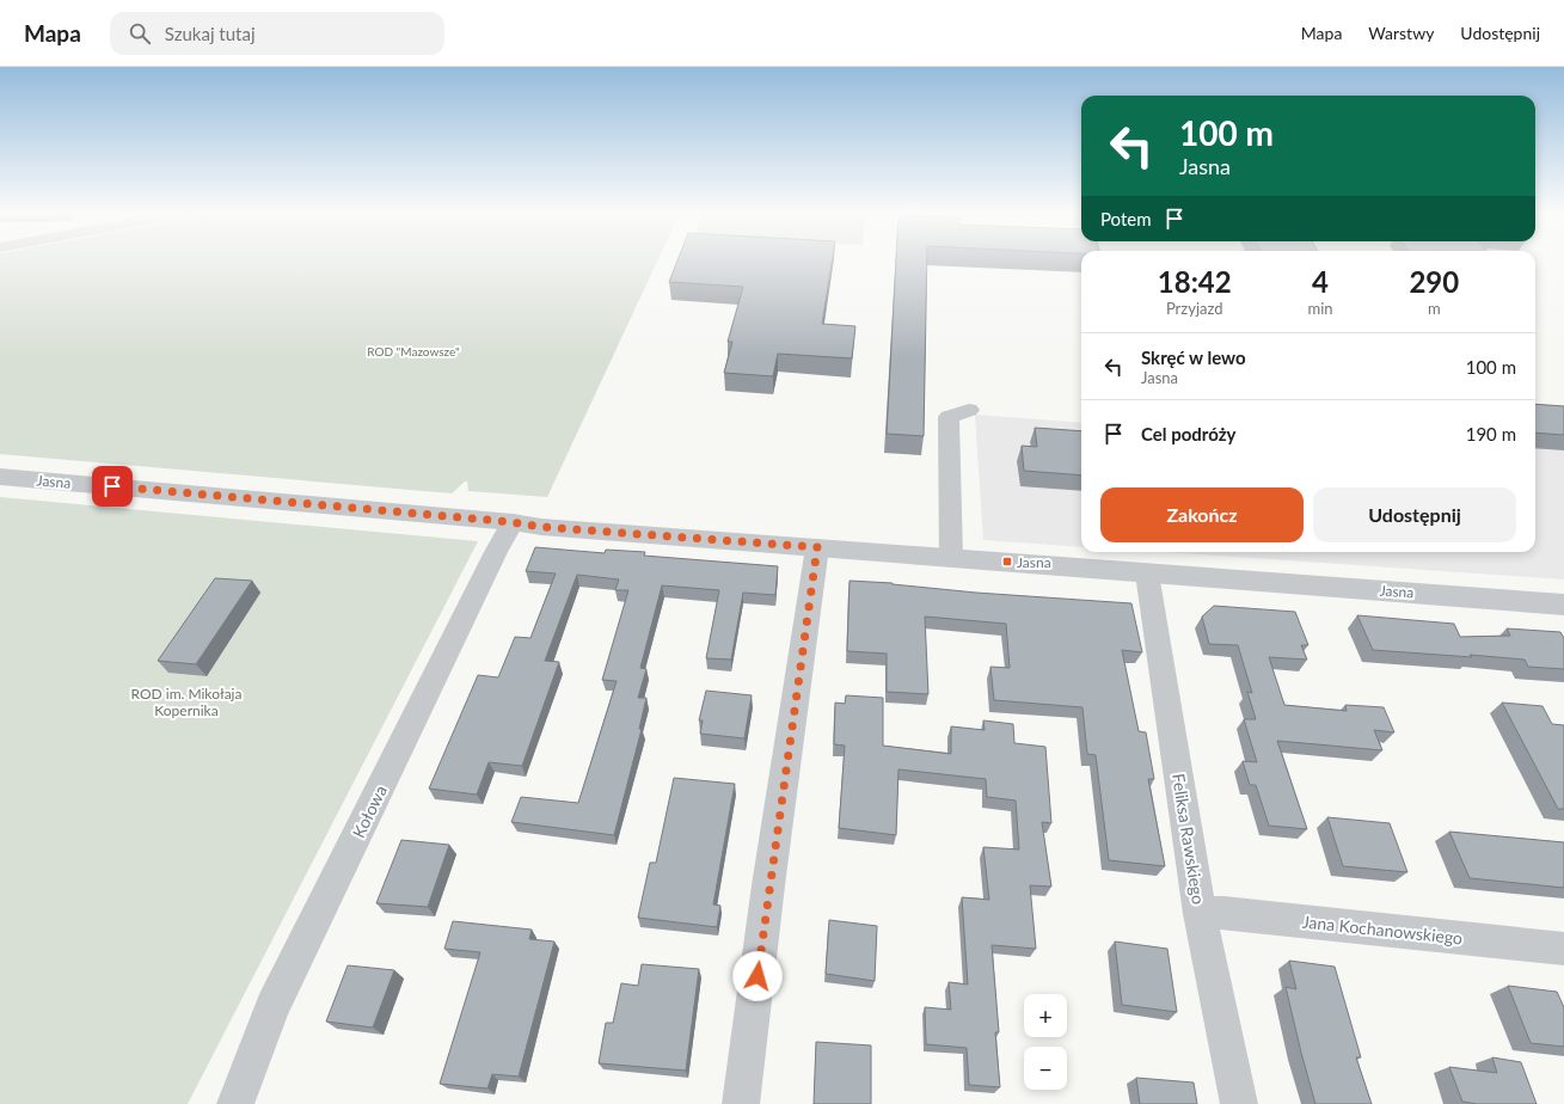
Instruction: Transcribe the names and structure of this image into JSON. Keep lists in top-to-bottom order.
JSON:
{
  "streets": {
    "street": [
      "Jasna",
      "Kołowa",
      "Feliksa Rawskiego",
      "Jana Kochanowskiego"
    ]
  },
  "crossings": [
    ["Jasna", "Kołowa"],
    ["Jasna", "Feliksa Rawskiego"],
    ["Feliksa Rawskiego", "Jana Kochanowskiego"]
  ],
  "parks": ["ROD \"Mazowsze\"", "ROD im. Mikołaja Kopernika"],
  "places": {
    "transit": ["Jasna"]
  },
  "page": {
    "header": "Mapa",
    "search": "Szukaj tutaj",
    "nav": ["Mapa", "Warstwy", "Udostępnij"],
    "turn": ["100 m", "Jasna"],
    "then": "Potem",
    "eta": [
      "18:42",
      "Przyjazd",
      "4",
      "min",
      "290",
      "m"
    ],
    "list": [
      {
        "name": "Skręć w lewo",
        "note": "Jasna",
        "value": "100 m"
      },
      {
        "name": "Cel podróży",
        "value": "190 m"
      }
    ],
    "buttons": ["Zakończ", "Udostępnij"],
    "map_buttons": ["+", "−"]
  }
}
